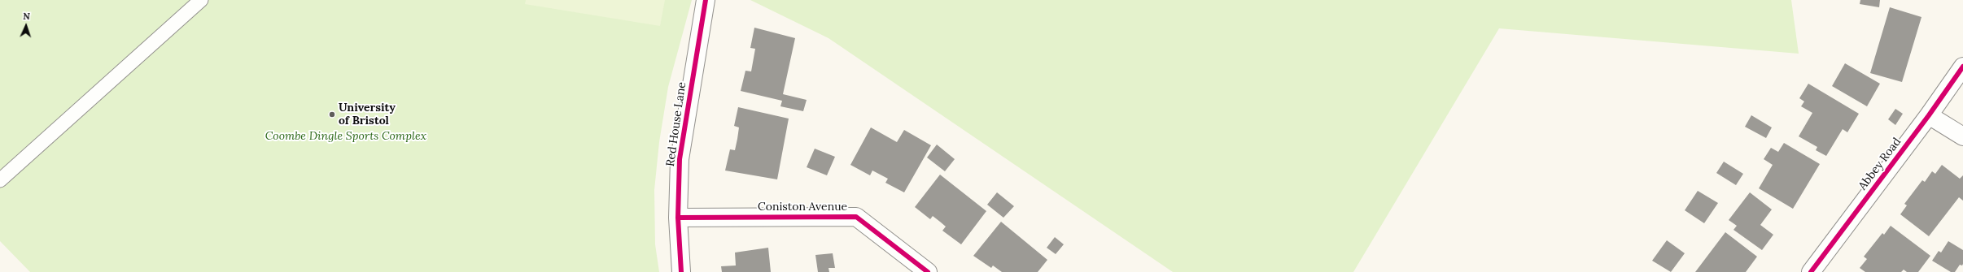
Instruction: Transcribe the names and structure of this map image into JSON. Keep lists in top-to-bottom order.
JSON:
{
  "streets": {
    "street": ["Red House Lane", "Abbey Road", "Coniston Avenue"]
  },
  "crossings": [
    ["Red House Lane", "Coniston Avenue"]
  ],
  "parks": ["Coombe Dingle Sports Complex"],
  "places": ["University of Bristol"],
  "north": "top"
}
